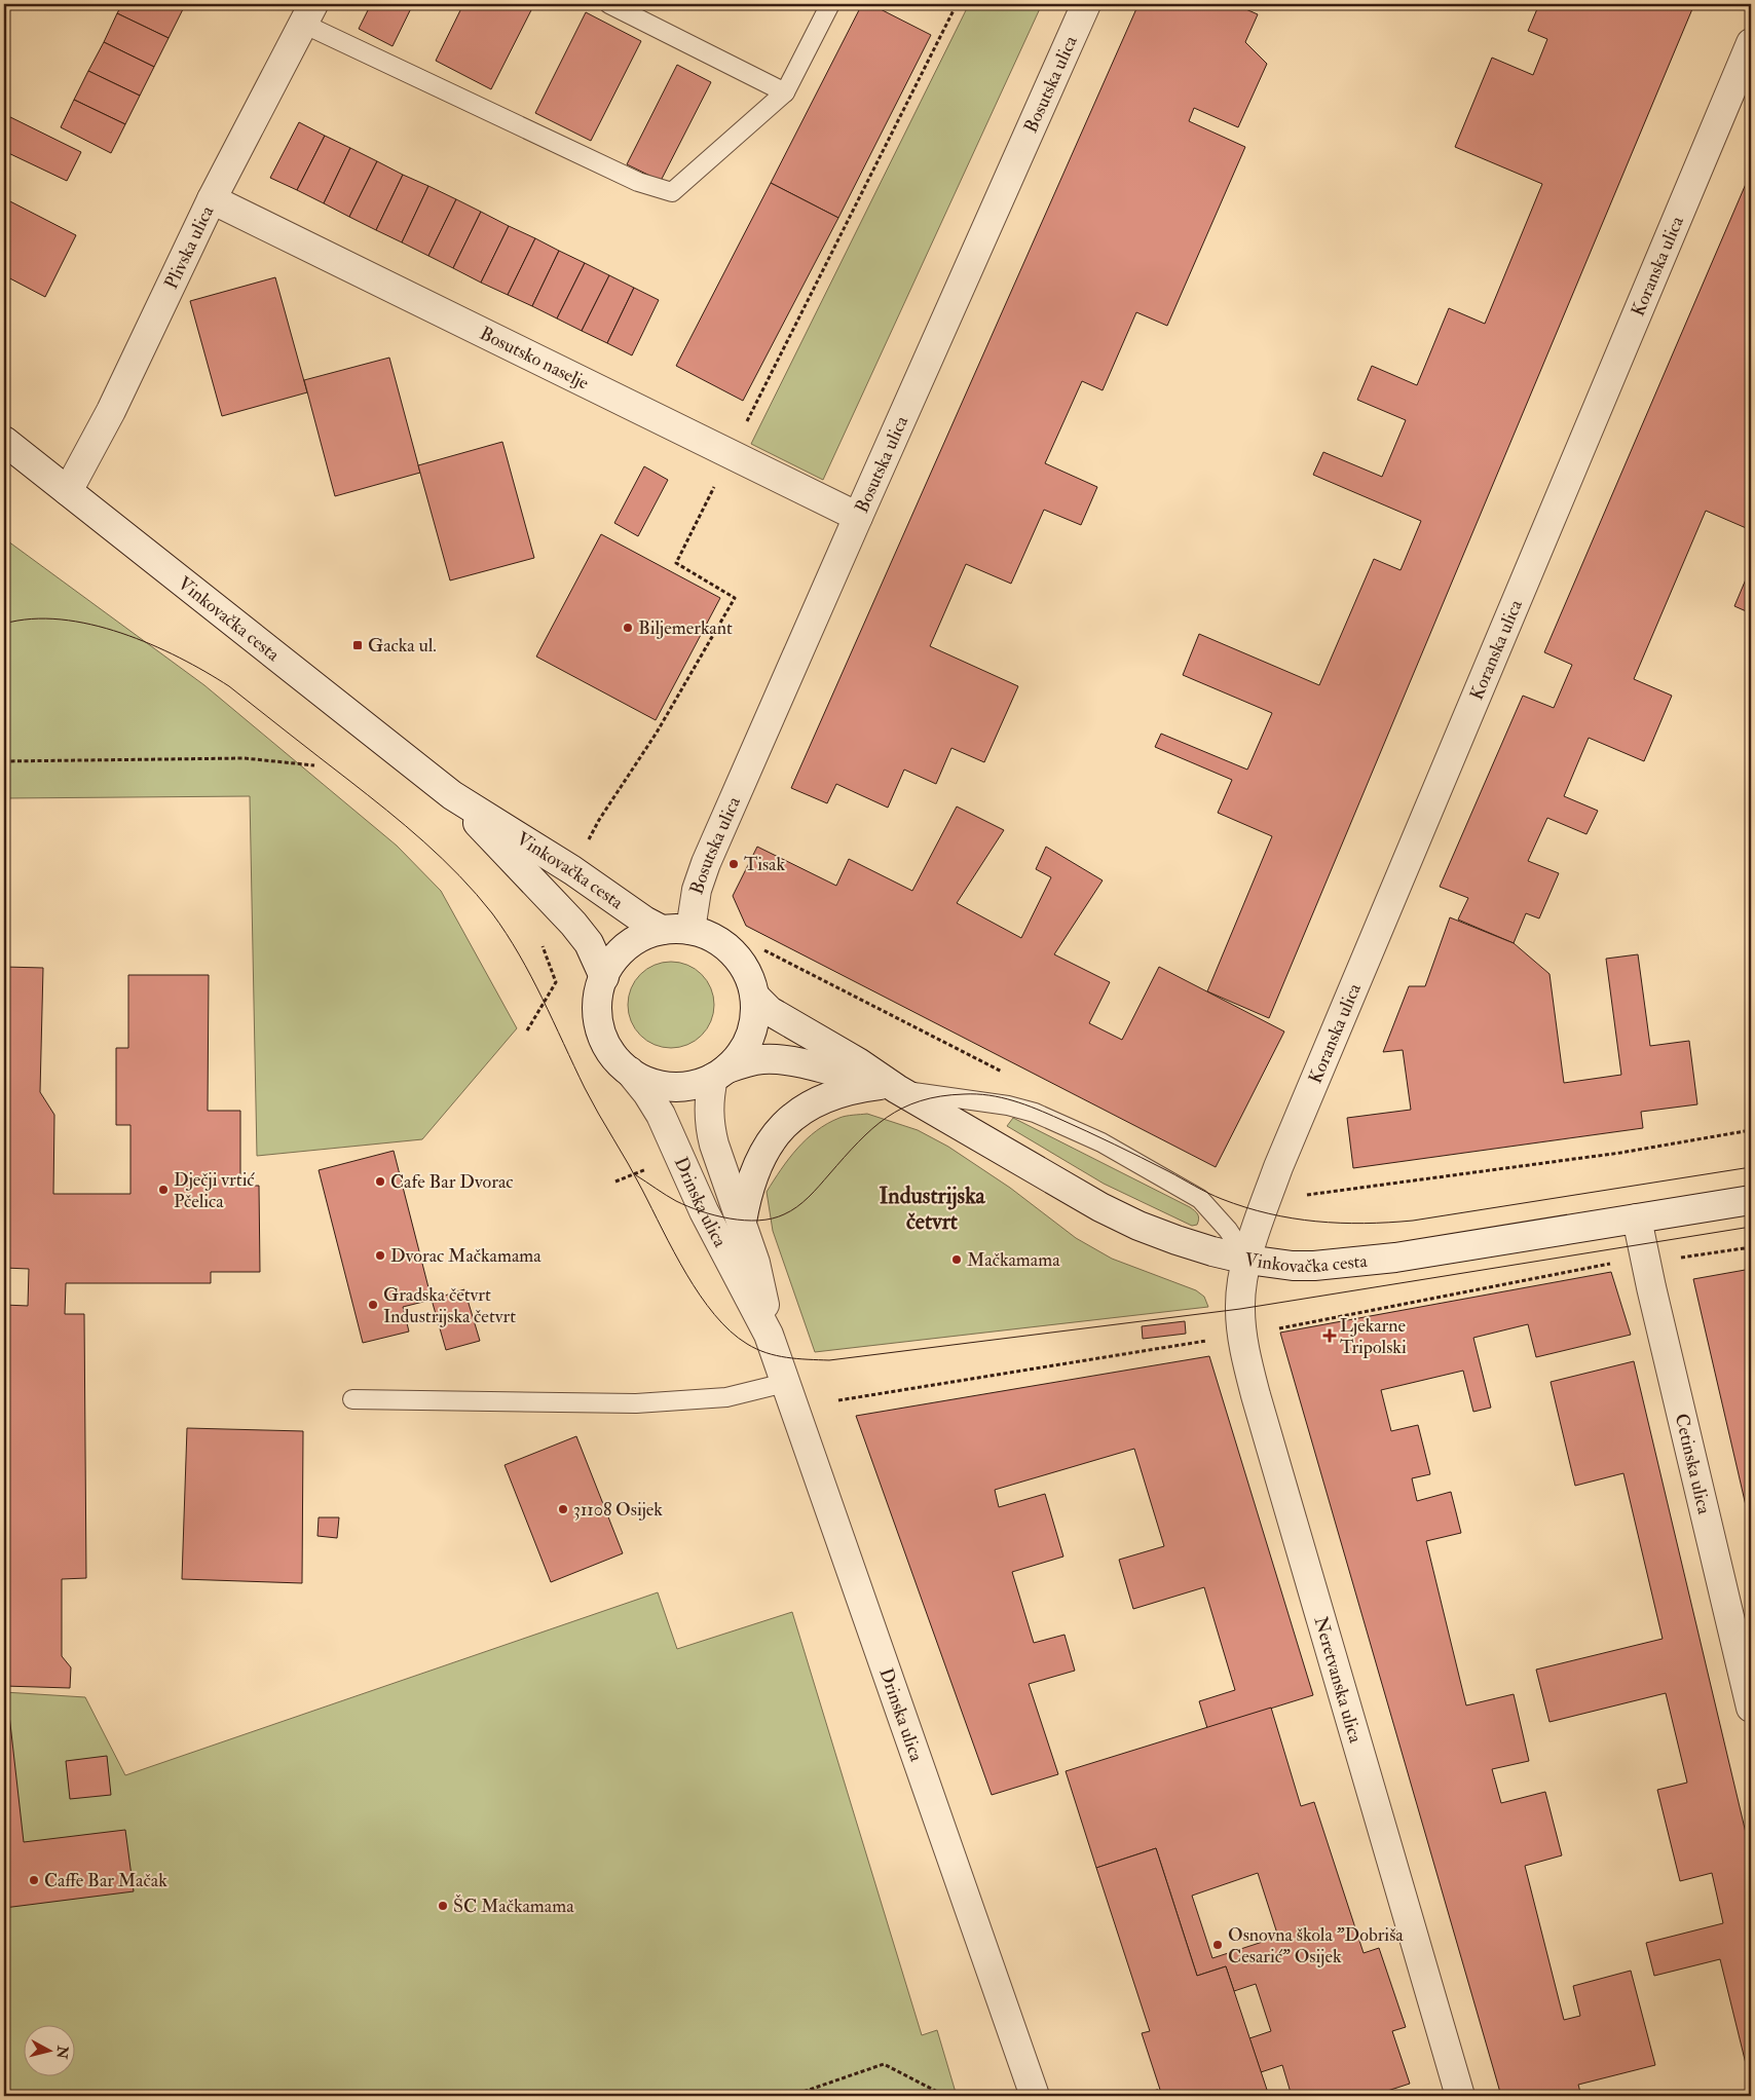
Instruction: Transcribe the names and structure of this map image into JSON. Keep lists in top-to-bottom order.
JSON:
{
  "streets": {
    "street": [
      "Bosutska ulica",
      "Plivska ulica",
      "Koranska ulica",
      "Bosutsko naselje",
      "Vinkovačka cesta",
      "Drinska ulica",
      "Cetinska ulica",
      "Neretvanska ulica"
    ]
  },
  "crossings": [
    ["Bosutska ulica", "Bosutsko naselje"],
    ["Bosutska ulica", "Vinkovačka cesta"],
    ["Bosutska ulica", "Drinska ulica"],
    ["Plivska ulica", "Bosutsko naselje"],
    ["Plivska ulica", "Vinkovačka cesta"],
    ["Koranska ulica", "Vinkovačka cesta"],
    ["Koranska ulica", "Neretvanska ulica"],
    ["Vinkovačka cesta", "Drinska ulica"],
    ["Vinkovačka cesta", "Cetinska ulica"],
    ["Vinkovačka cesta", "Neretvanska ulica"]
  ],
  "districts": ["Industrijska četvrt"],
  "places": {
    "other": [
      "Biljemerkant",
      "Tisak",
      "Cafe Bar Dvorac",
      "Dječji vrtić Pčelica",
      "Dvorac Mačkamama",
      "Mačkamama",
      "Gradska četvrt Industrijska četvrt",
      "31108 Osijek",
      "Caffe Bar Mačak",
      "ŠC Mačkamama",
      "Osnovna škola \"Dobriša Cesarić\" Osijek"
    ],
    "transit": ["Gacka ul."],
    "health": ["Ljekarne Tripolski"]
  },
  "north": "right"
}
